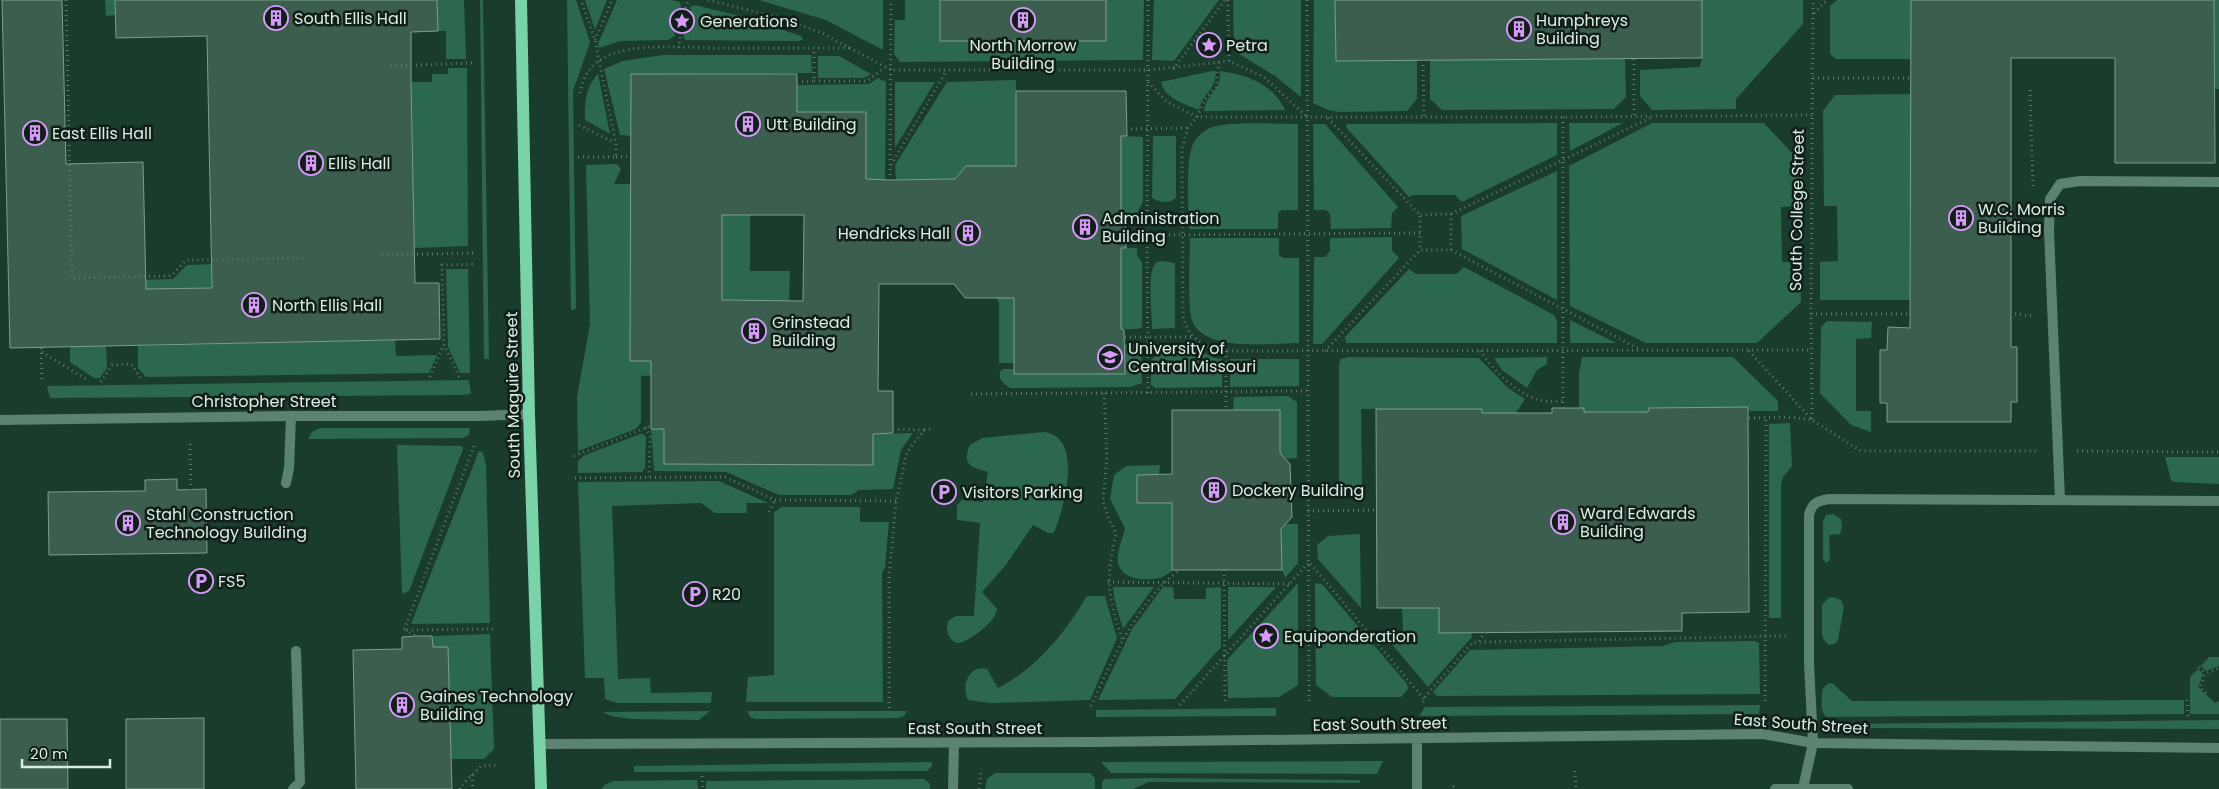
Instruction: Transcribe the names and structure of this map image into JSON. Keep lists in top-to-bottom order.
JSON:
{
  "streets": {
    "main road": ["South Maguire Street"],
    "street": ["Christopher Street", "East South Street"],
    "path": ["South College Street"]
  },
  "crossings": [
    ["South Maguire Street", "Christopher Street"],
    ["South Maguire Street", "East South Street"]
  ],
  "places": {
    "building": [
      "South Ellis Hall",
      "North Morrow Building",
      "Humphreys Building",
      "Utt Building",
      "East Ellis Hall",
      "Ellis Hall",
      "W.C. Morris Building",
      "Administration Building",
      "Hendricks Hall",
      "North Ellis Hall",
      "Grinstead Building",
      "Dockery Building",
      "Ward Edwards Building",
      "Stahl Construction Technology Building",
      "Gaines Technology Building"
    ],
    "place": ["Generations", "Petra", "Equiponderation"],
    "school or university": ["University of Central Missouri"],
    "parking": ["Visitors Parking", "FS5", "R20"]
  },
  "scale_bar": "20 m"
}
